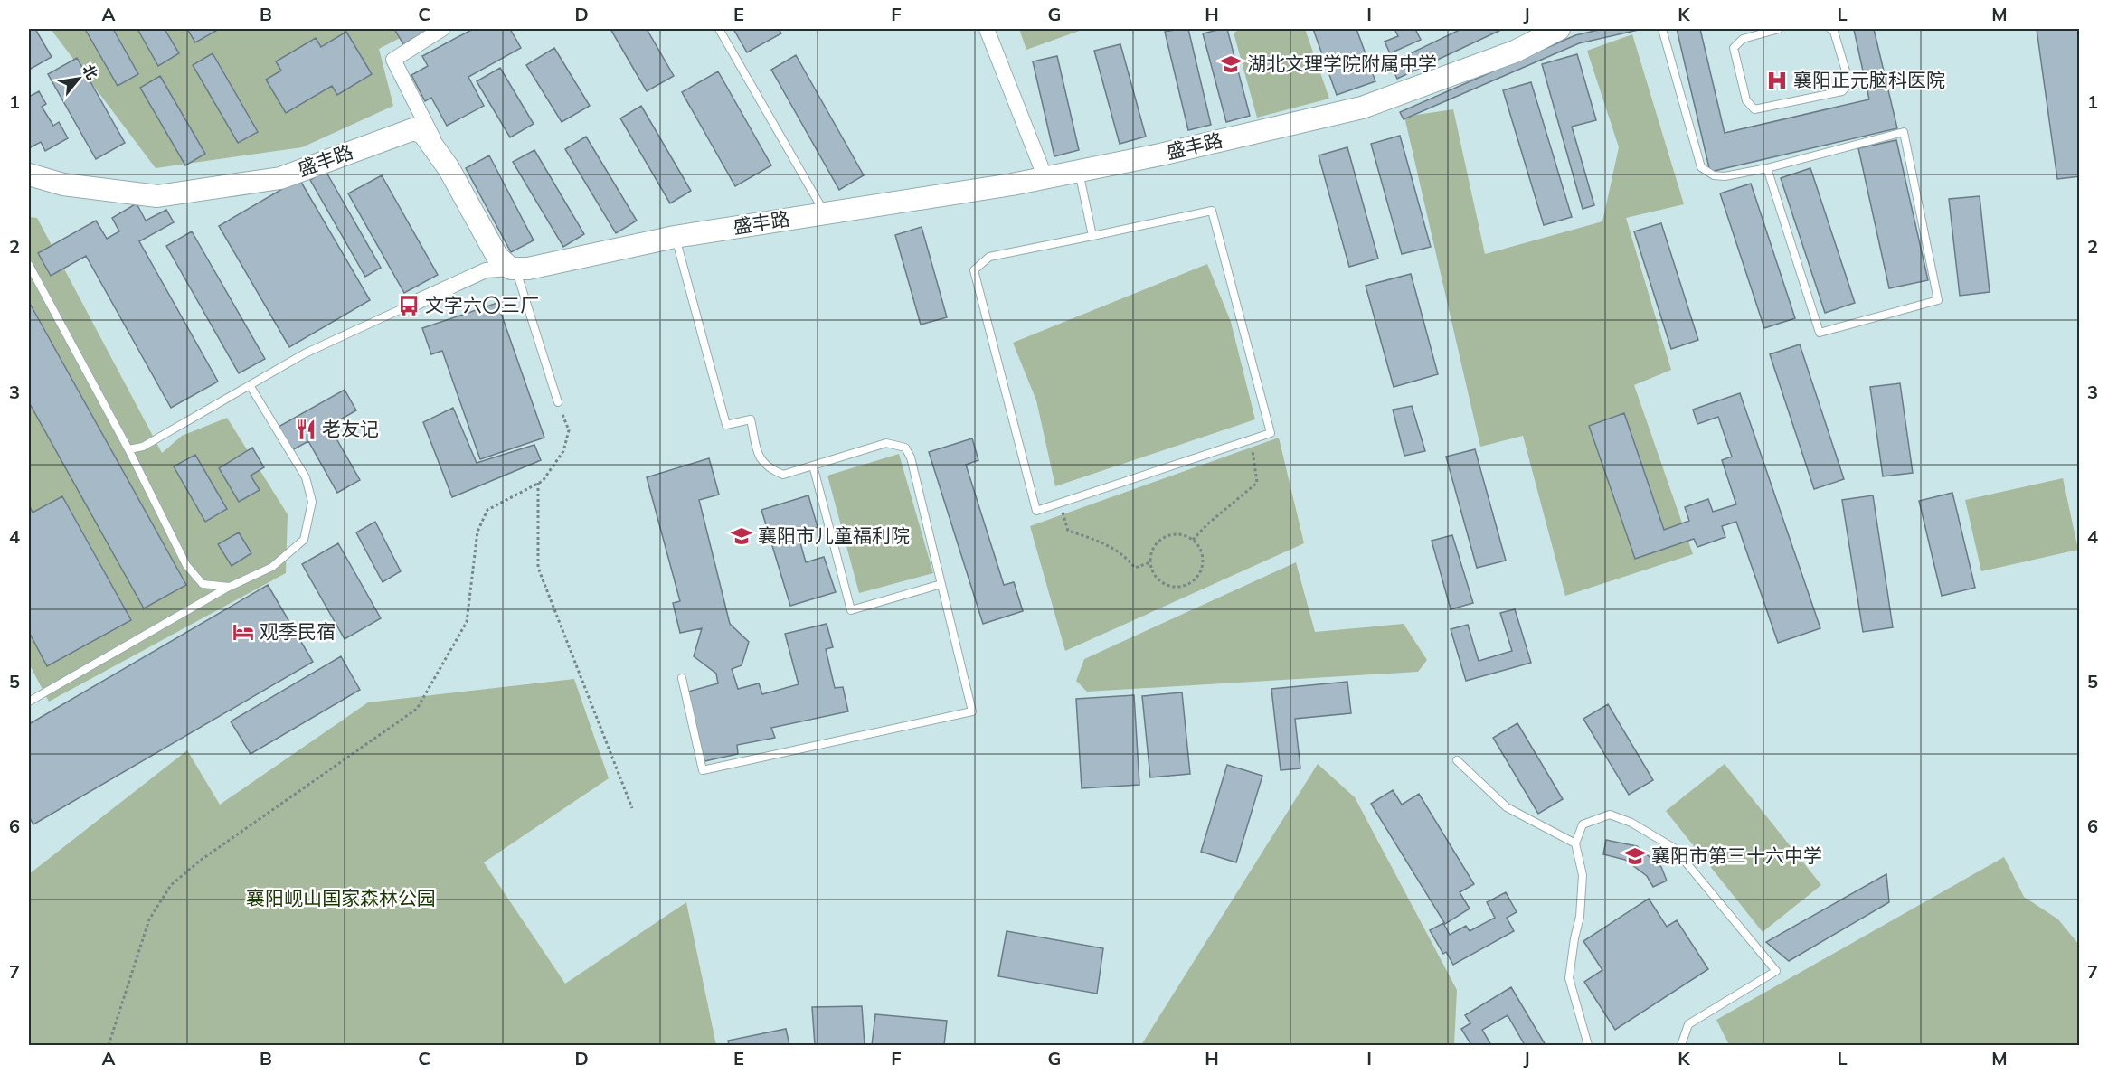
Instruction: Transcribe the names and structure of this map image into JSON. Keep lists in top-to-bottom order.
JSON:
{
  "streets": {
    "street": ["盛丰路"]
  },
  "parks": ["襄阳岘山国家森林公园"],
  "places": {
    "school or university": ["湖北文理学院附属中学", "襄阳市儿童福利院", "襄阳市第三十六中学"],
    "hospital": ["襄阳正元脑科医院"],
    "bus stop": ["文字六〇三厂"],
    "restaurant": ["老友记"],
    "hotel": ["观季民宿"]
  },
  "north": "top right",
  "grid": {
    "columns": [
      "A",
      "B",
      "C",
      "D",
      "E",
      "F",
      "G",
      "H",
      "I",
      "J",
      "K",
      "L",
      "M"
    ],
    "rows": [
      "1",
      "2",
      "3",
      "4",
      "5",
      "6",
      "7"
    ]
  }
}
